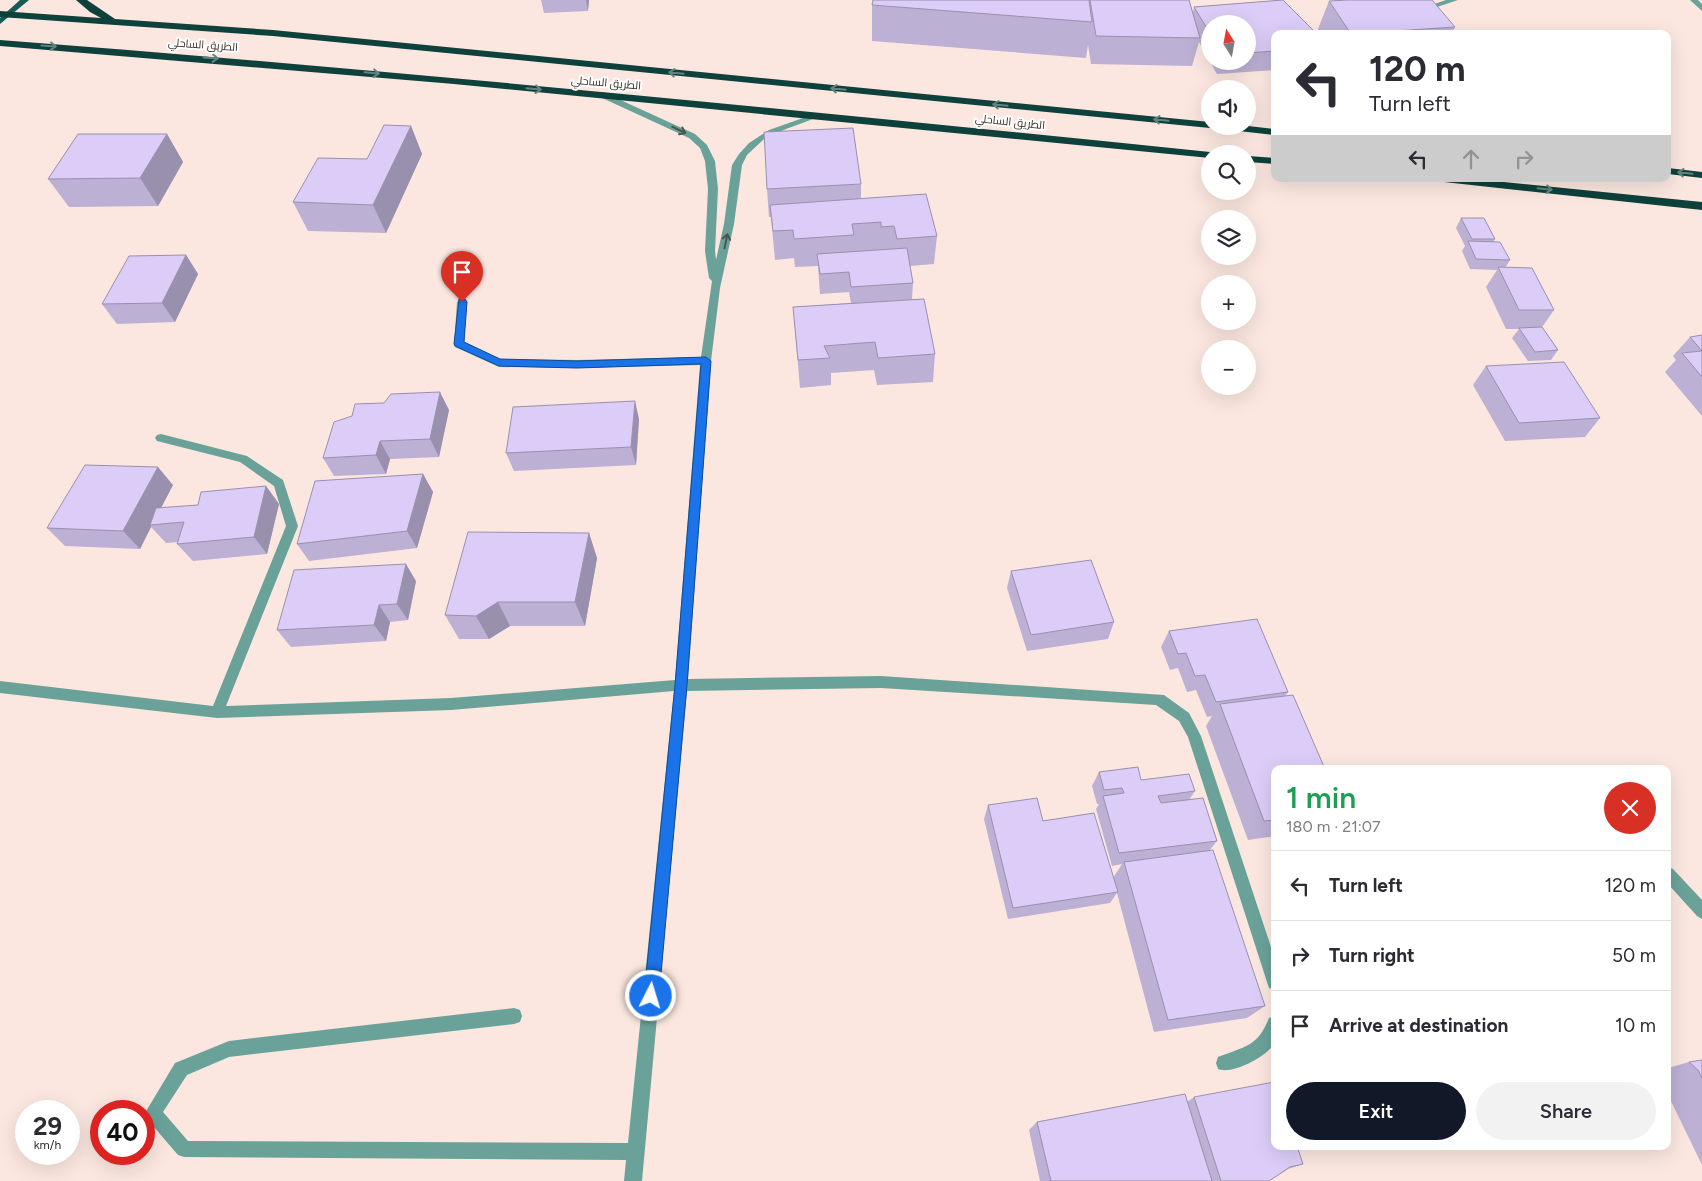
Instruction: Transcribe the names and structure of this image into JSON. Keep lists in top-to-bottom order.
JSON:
{
  "streets": {
    "highway": ["الطريق الساحلي"]
  },
  "north": "top",
  "page": {
    "map_buttons": ["+", "−"],
    "turn": ["120 m", "Turn left"],
    "heading": ["1 min", "180 m · 21:07"],
    "list": [
      {
        "name": "Turn left",
        "value": "120 m"
      },
      {
        "name": "Turn right",
        "value": "50 m"
      },
      {
        "name": "Arrive at destination",
        "value": "10 m"
      }
    ],
    "buttons": ["Exit", "Share"],
    "speed": "29 km/h",
    "limit": "40"
  }
}
